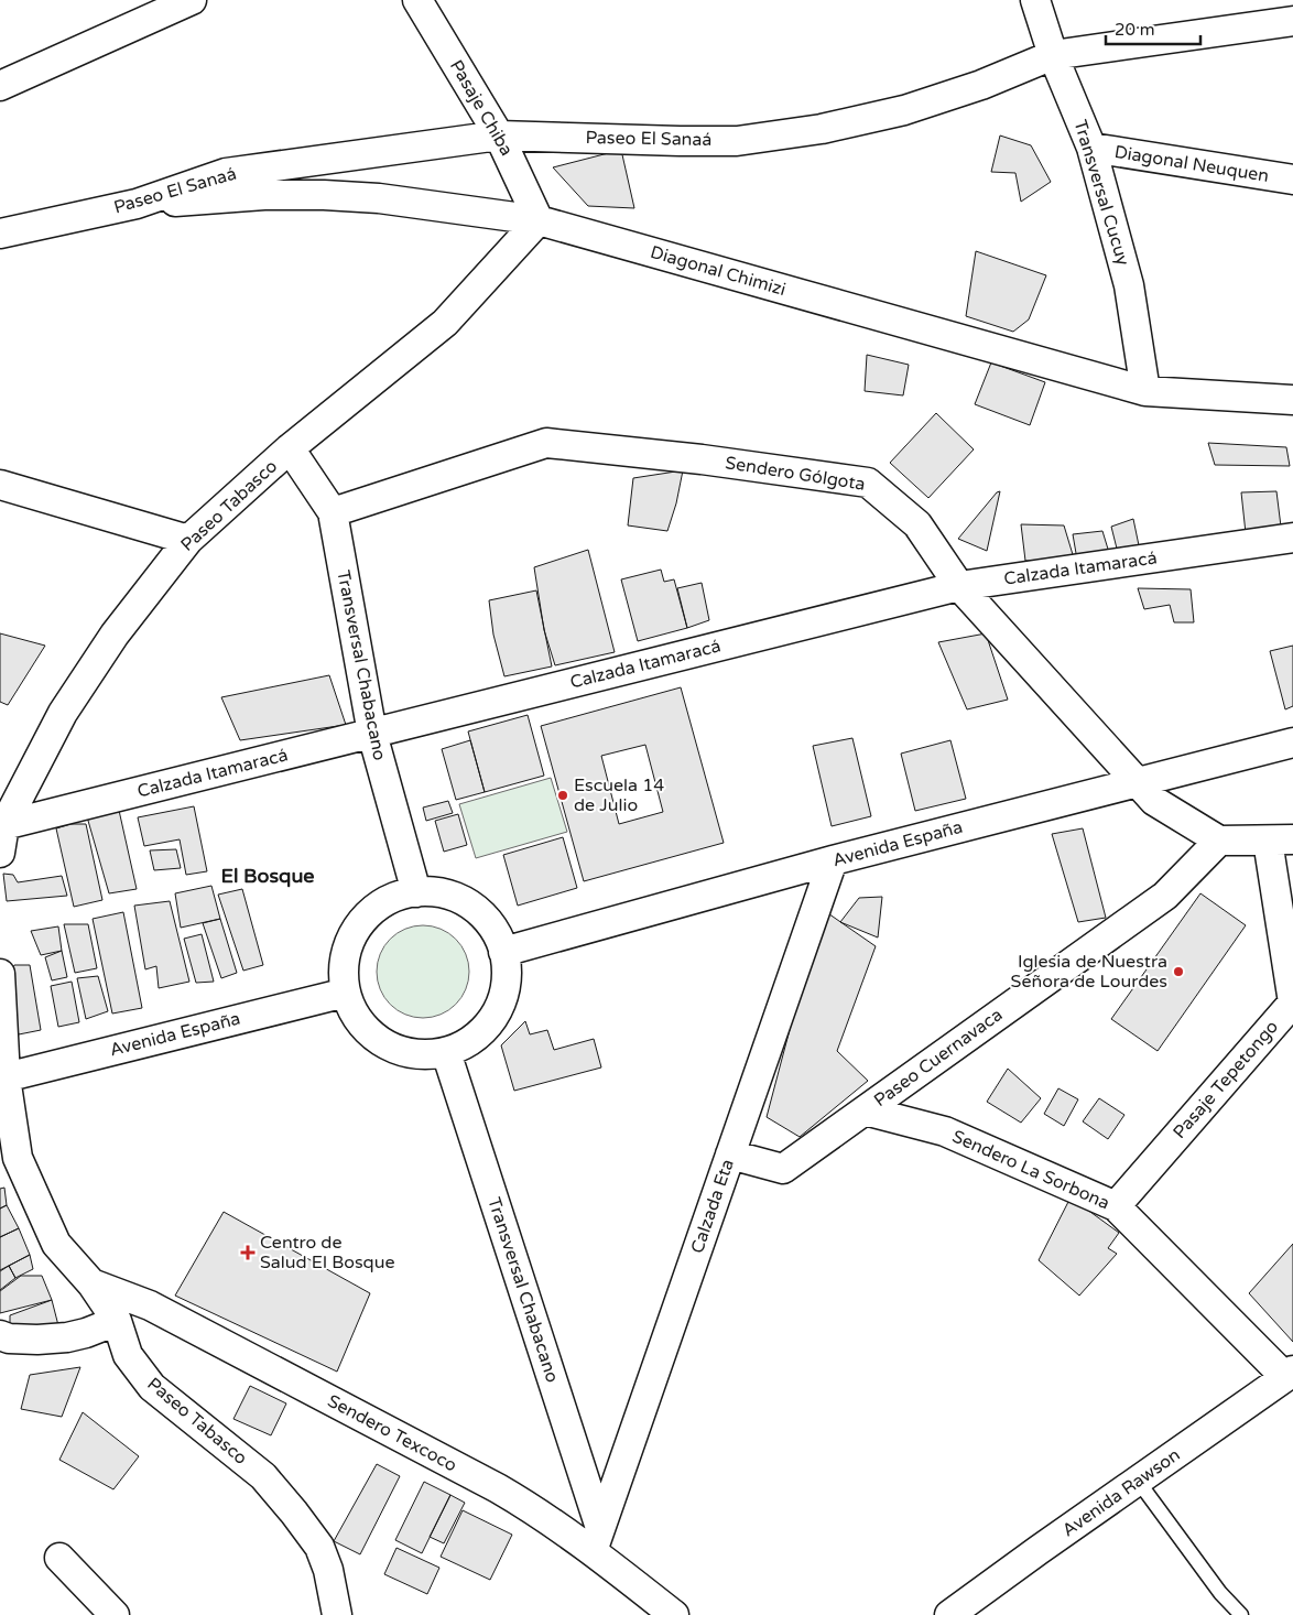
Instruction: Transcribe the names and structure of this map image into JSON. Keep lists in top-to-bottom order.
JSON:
{
  "streets": {
    "street": [
      "Pasaje Chiba",
      "Paseo El Sanaá",
      "Diagonal Neuquen",
      "Transversal Cucuy",
      "Diagonal Chimizi",
      "Sendero Gólgota",
      "Paseo Tabasco",
      "Calzada Itamaracá",
      "Transversal Chabacano",
      "Avenida España",
      "Paseo Cuernavaca",
      "Pasaje Tepetongo",
      "Sendero La Sorbona",
      "Calzada Eta",
      "Sendero Texcoco",
      "Avenida Rawson"
    ]
  },
  "crossings": [
    ["Pasaje Chiba", "Paseo El Sanaá"],
    ["Pasaje Chiba", "Diagonal Chimizi"],
    ["Pasaje Chiba", "Paseo Tabasco"],
    ["Paseo El Sanaá", "Transversal Cucuy"],
    ["Paseo El Sanaá", "Diagonal Chimizi"],
    ["Diagonal Neuquen", "Transversal Cucuy"],
    ["Transversal Cucuy", "Diagonal Chimizi"],
    ["Diagonal Chimizi", "Paseo Tabasco"],
    ["Sendero Gólgota", "Calzada Itamaracá"],
    ["Sendero Gólgota", "Transversal Chabacano"],
    ["Sendero Gólgota", "Avenida España"],
    ["Sendero Gólgota", "Paseo Cuernavaca"],
    ["Paseo Tabasco", "Calzada Itamaracá"],
    ["Paseo Tabasco", "Transversal Chabacano"],
    ["Paseo Tabasco", "Avenida España"],
    ["Paseo Tabasco", "Sendero Texcoco"],
    ["Calzada Itamaracá", "Transversal Chabacano"],
    ["Transversal Chabacano", "Avenida España"],
    ["Transversal Chabacano", "Calzada Eta"],
    ["Transversal Chabacano", "Sendero Texcoco"],
    ["Avenida España", "Calzada Eta"],
    ["Paseo Cuernavaca", "Sendero La Sorbona"],
    ["Pasaje Tepetongo", "Sendero La Sorbona"],
    ["Sendero La Sorbona", "Avenida Rawson"],
    ["Calzada Eta", "Sendero Texcoco"]
  ],
  "districts": ["El Bosque"],
  "places": {
    "other": ["Escuela 14 de Julio", "Iglesia de Nuestra Señora de Lourdes"],
    "health": ["Centro de Salud El Bosque"]
  },
  "scale_bar": "20 m"
}
